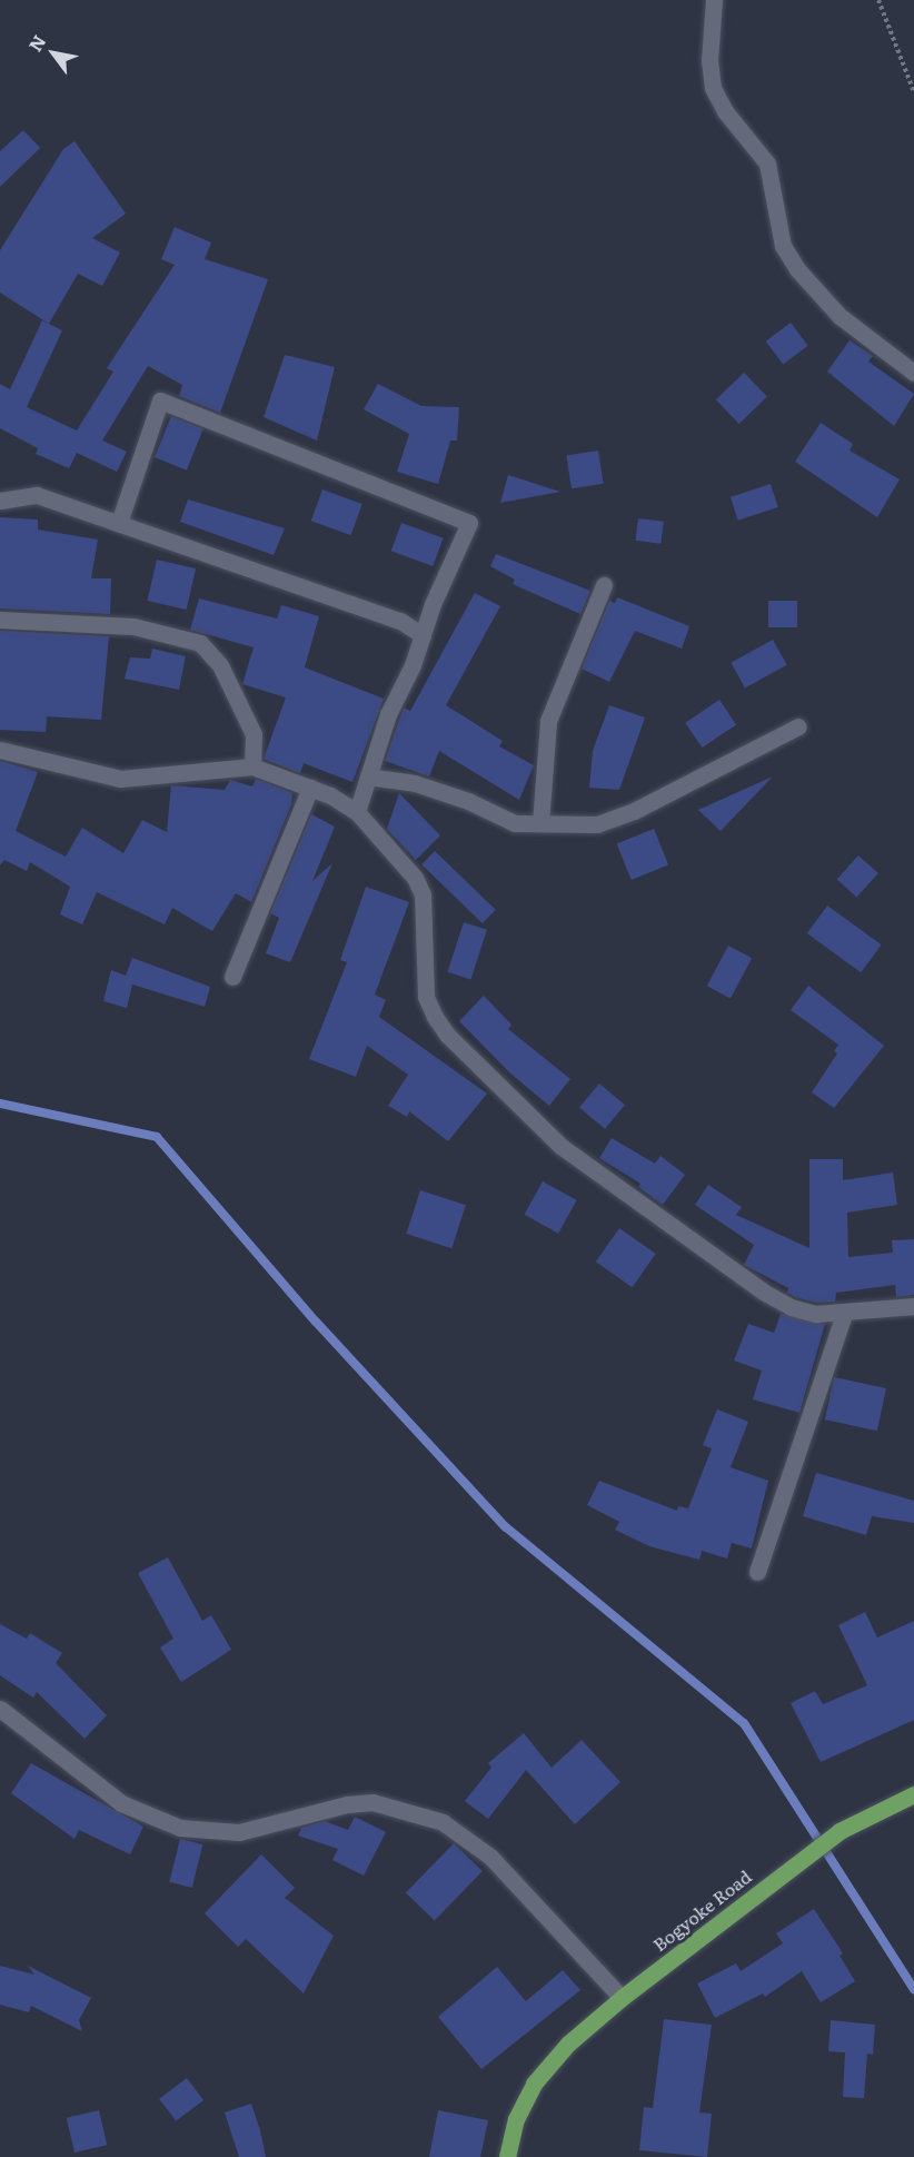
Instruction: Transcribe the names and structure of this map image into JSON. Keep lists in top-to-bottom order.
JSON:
{
  "streets": {
    "main road": ["Bogyoke Road"]
  },
  "north": "top left"
}
